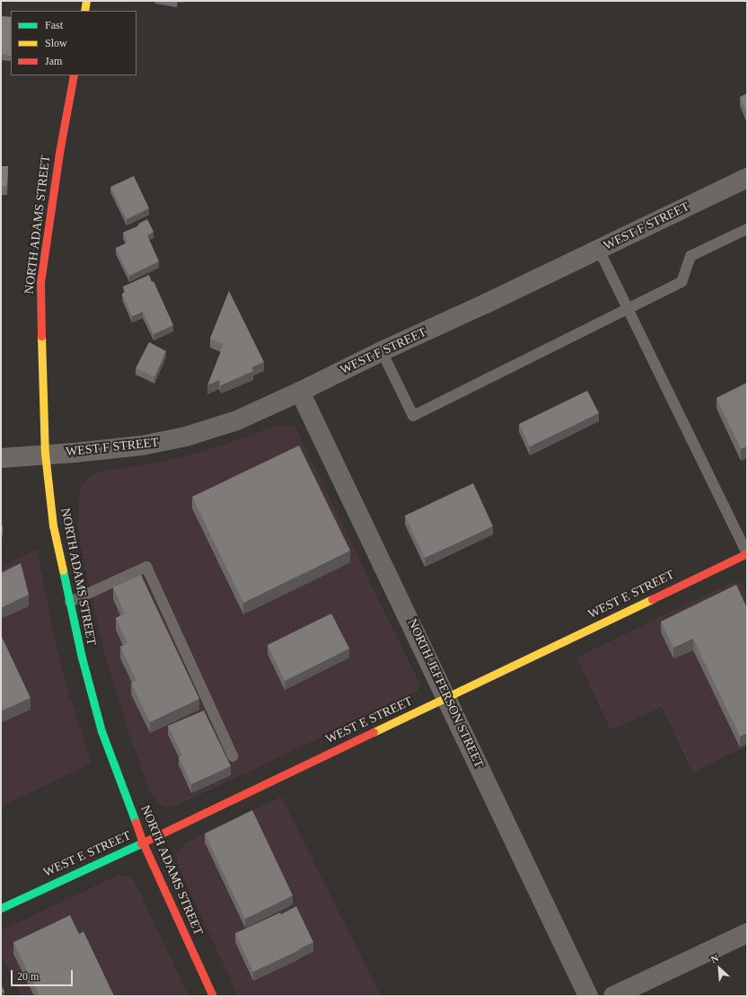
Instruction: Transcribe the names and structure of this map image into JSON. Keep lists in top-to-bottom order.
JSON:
{
  "streets": {
    "street": [
      "NORTH ADAMS STREET",
      "WEST F STREET",
      "WEST E STREET",
      "NORTH JEFFERSON STREET"
    ]
  },
  "crossings": [
    ["NORTH ADAMS STREET", "WEST F STREET"],
    ["NORTH ADAMS STREET", "WEST E STREET"],
    ["WEST F STREET", "NORTH JEFFERSON STREET"],
    ["WEST E STREET", "NORTH JEFFERSON STREET"]
  ],
  "legend": ["Fast", "Slow", "Jam"],
  "scale_bar": "20 m",
  "north": "top left"
}
